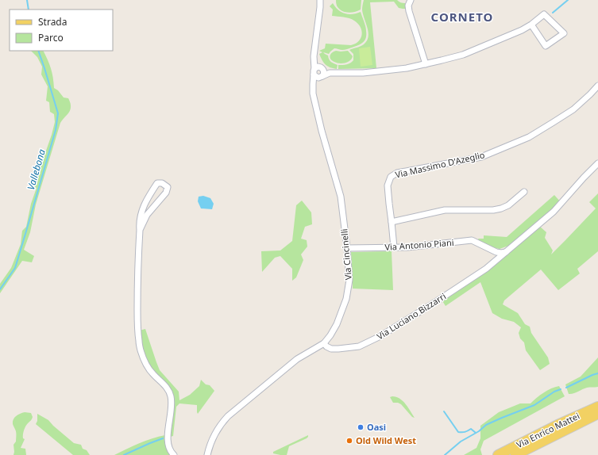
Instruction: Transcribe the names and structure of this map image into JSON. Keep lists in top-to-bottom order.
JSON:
{
  "streets": {
    "main road": ["Via Enrico Mattei"],
    "street": [
      "Via Massimo D'Azeglio",
      "Via Antonio Piani",
      "Via Cincinelli",
      "Via Luciano Bizzarri"
    ]
  },
  "crossings": [
    ["Via Massimo D'Azeglio", "Via Antonio Piani"],
    ["Via Antonio Piani", "Via Cincinelli"],
    ["Via Cincinelli", "Via Luciano Bizzarri"]
  ],
  "districts": ["CORNETO"],
  "water": ["Vallebona"],
  "places": ["Oasi", "Old Wild West"],
  "legend": ["Strada", "Parco"]
}
